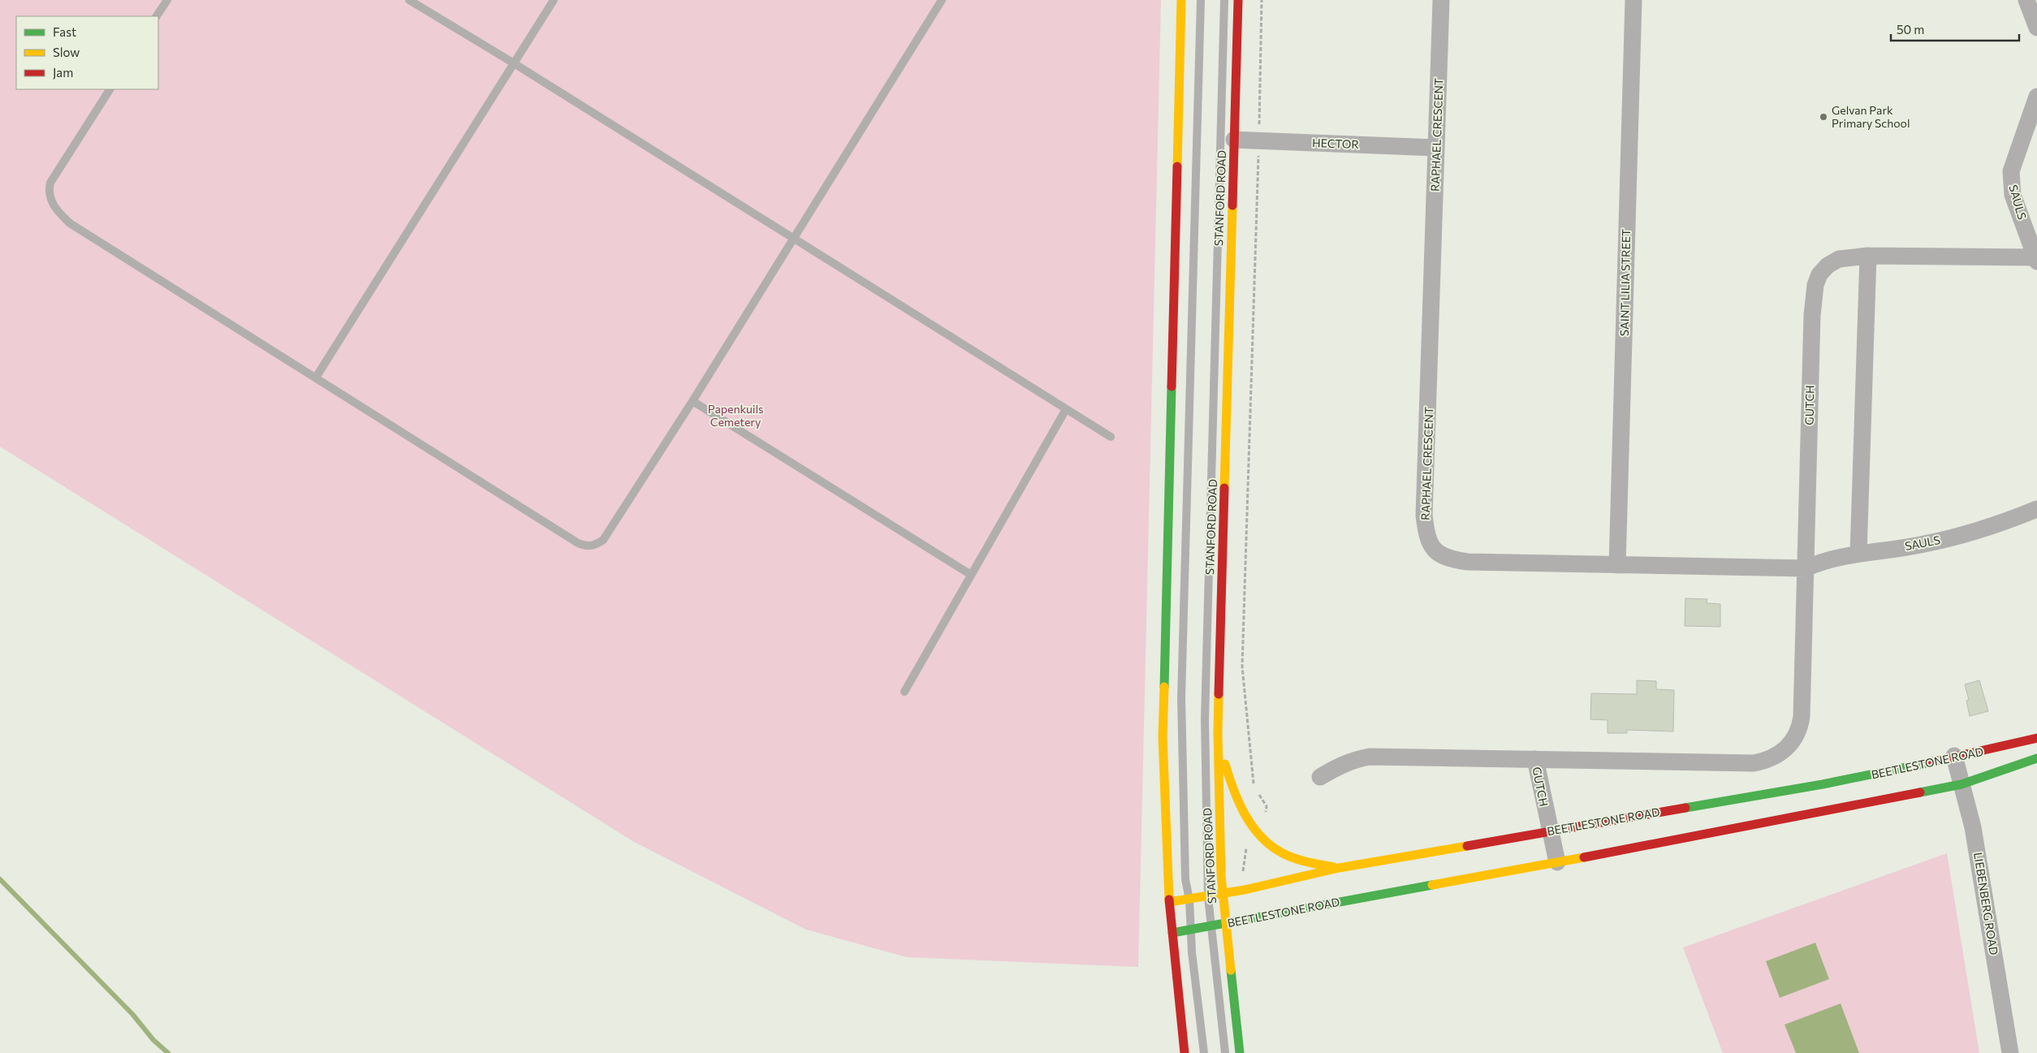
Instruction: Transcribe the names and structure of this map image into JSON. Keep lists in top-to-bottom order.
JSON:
{
  "streets": {
    "main road": ["STANFORD ROAD", "BEETLESTONE ROAD"],
    "street": [
      "RAPHAEL CRESCENT",
      "HECTOR",
      "SAULS",
      "SAINT LILIA STREET",
      "GUTCH",
      "LIEBENBERG ROAD"
    ]
  },
  "crossings": [
    ["RAPHAEL CRESCENT", "HECTOR"],
    ["RAPHAEL CRESCENT", "SAULS"],
    ["RAPHAEL CRESCENT", "SAINT LILIA STREET"],
    ["RAPHAEL CRESCENT", "GUTCH"],
    ["HECTOR", "STANFORD ROAD"],
    ["STANFORD ROAD", "BEETLESTONE ROAD"],
    ["SAULS", "GUTCH"],
    ["GUTCH", "BEETLESTONE ROAD"],
    ["BEETLESTONE ROAD", "LIEBENBERG ROAD"]
  ],
  "parks": ["Papenkuils Cemetery"],
  "places": ["Gelvan Park Primary School"],
  "legend": ["Fast", "Slow", "Jam"],
  "scale_bar": "50 m"
}
